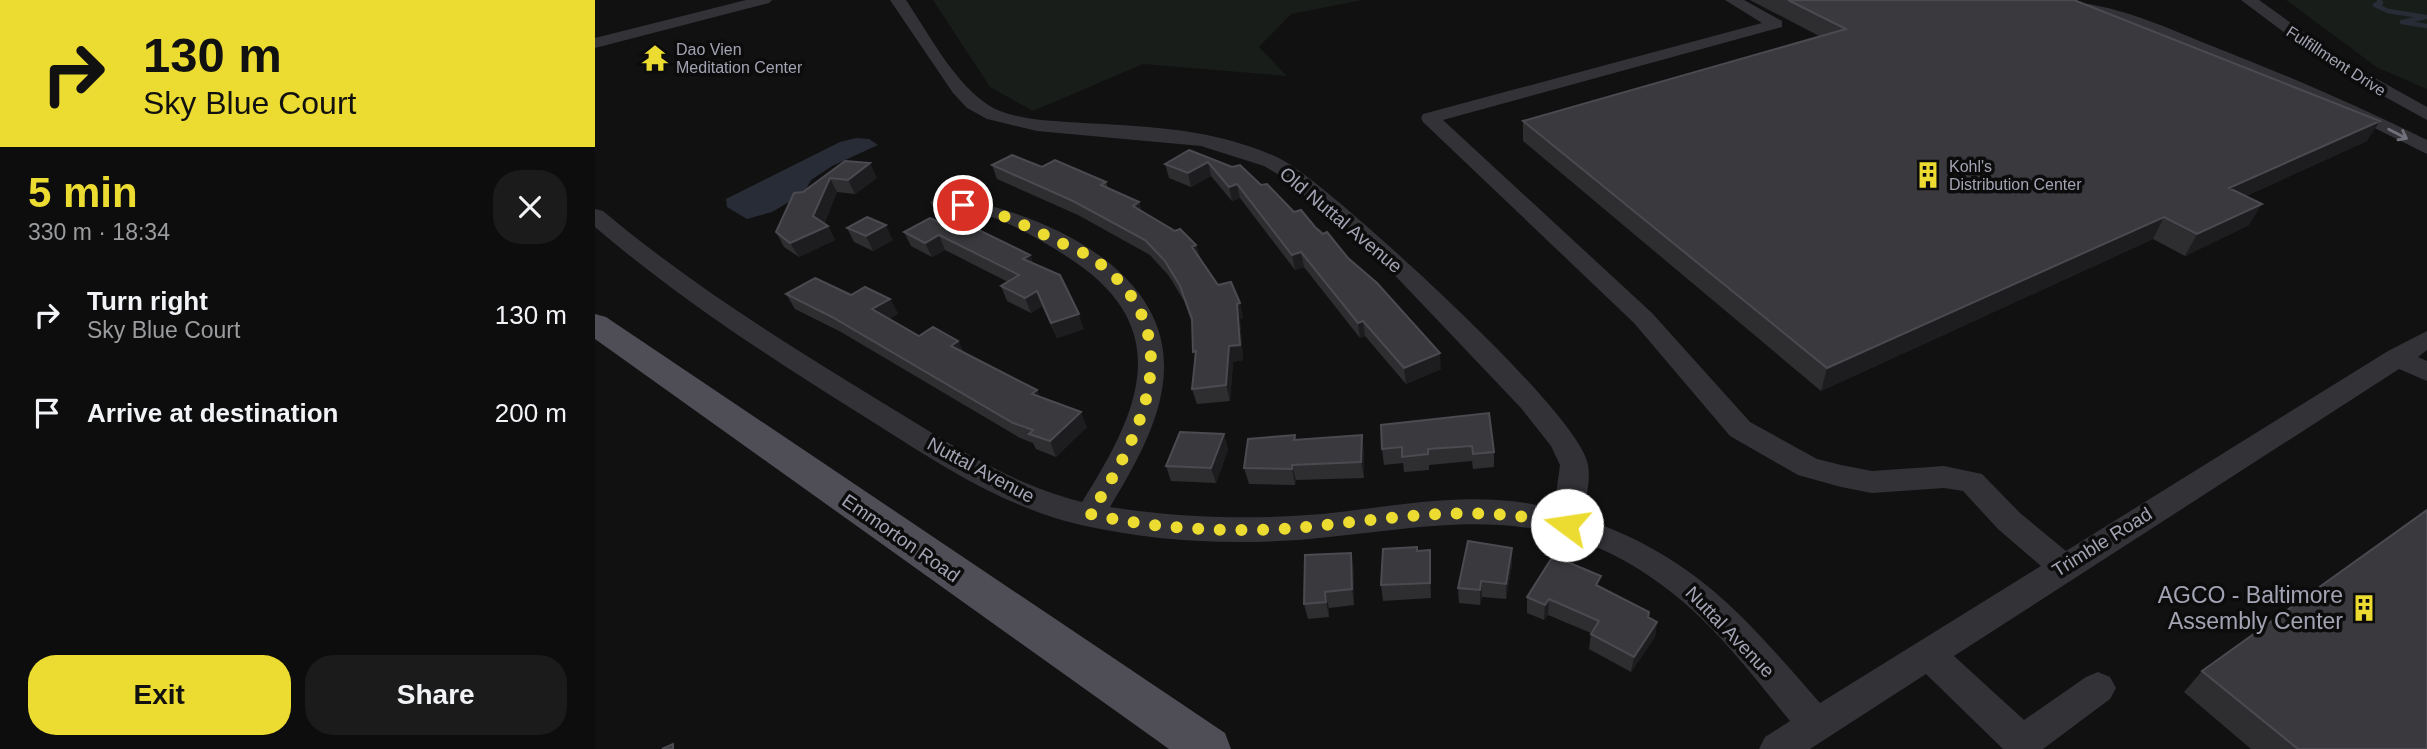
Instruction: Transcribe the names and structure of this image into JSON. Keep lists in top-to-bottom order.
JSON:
{
  "streets": {
    "main road": ["Emmorton Road"],
    "street": [
      "Fulfillment Drive",
      "Old Nuttal Avenue",
      "Nuttal Avenue",
      "Trimble Road"
    ]
  },
  "crossings": [
    ["Old Nuttal Avenue", "Nuttal Avenue"],
    ["Nuttal Avenue", "Trimble Road"]
  ],
  "places": {
    "temple": ["Dao Vien Meditation Center"],
    "building": ["Kohl's Distribution Center", "AGCO - Baltimore Assembly Center"]
  },
  "page": {
    "turn": ["130 m", "Sky Blue Court"],
    "heading": ["5 min", "330 m · 18:34"],
    "list": [
      {
        "name": "Turn right",
        "note": "Sky Blue Court",
        "value": "130 m"
      },
      {
        "name": "Arrive at destination",
        "value": "200 m"
      }
    ],
    "buttons": ["Exit", "Share"]
  }
}
